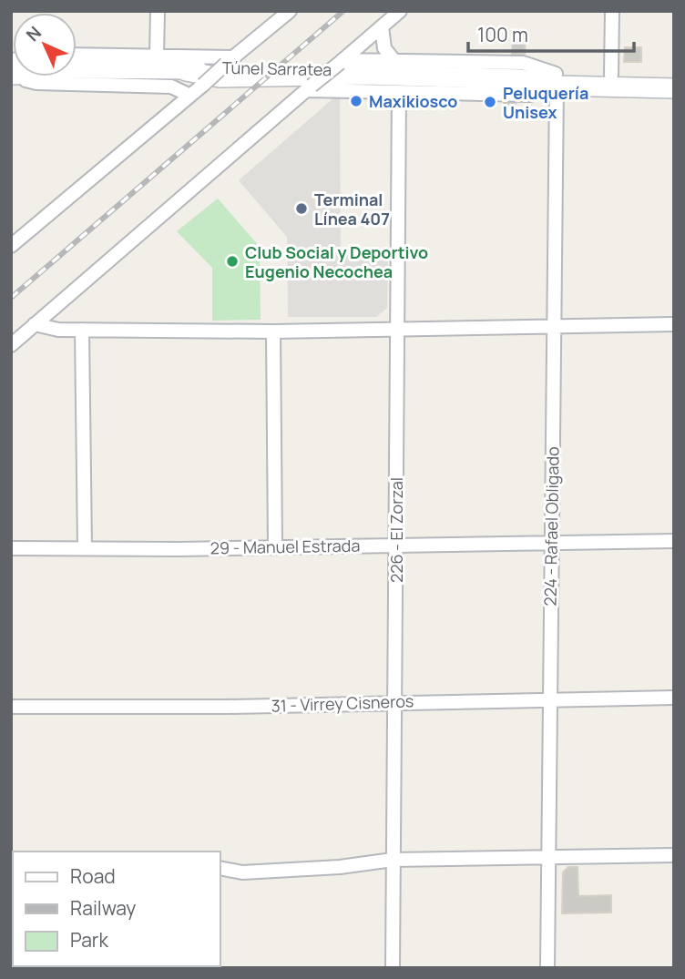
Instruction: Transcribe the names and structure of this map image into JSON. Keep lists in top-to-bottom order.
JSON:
{
  "streets": {
    "main road": ["Túnel Sarratea"],
    "street": [
      "224 - Rafael Obligado",
      "226 - El Zorzal",
      "29 - Manuel Estrada",
      "31 - Virrey Cisneros"
    ]
  },
  "crossings": [
    ["Túnel Sarratea", "224 - Rafael Obligado"],
    ["224 - Rafael Obligado", "29 - Manuel Estrada"],
    ["224 - Rafael Obligado", "31 - Virrey Cisneros"],
    ["226 - El Zorzal", "29 - Manuel Estrada"],
    ["226 - El Zorzal", "31 - Virrey Cisneros"]
  ],
  "places": [
    "Maxikiosco",
    "Peluquería Unisex",
    "Terminal Línea 407",
    "Club Social y Deportivo Eugenio Necochea"
  ],
  "legend": ["Road", "Railway", "Park"],
  "scale_bar": "100 m",
  "north": "top left"
}
